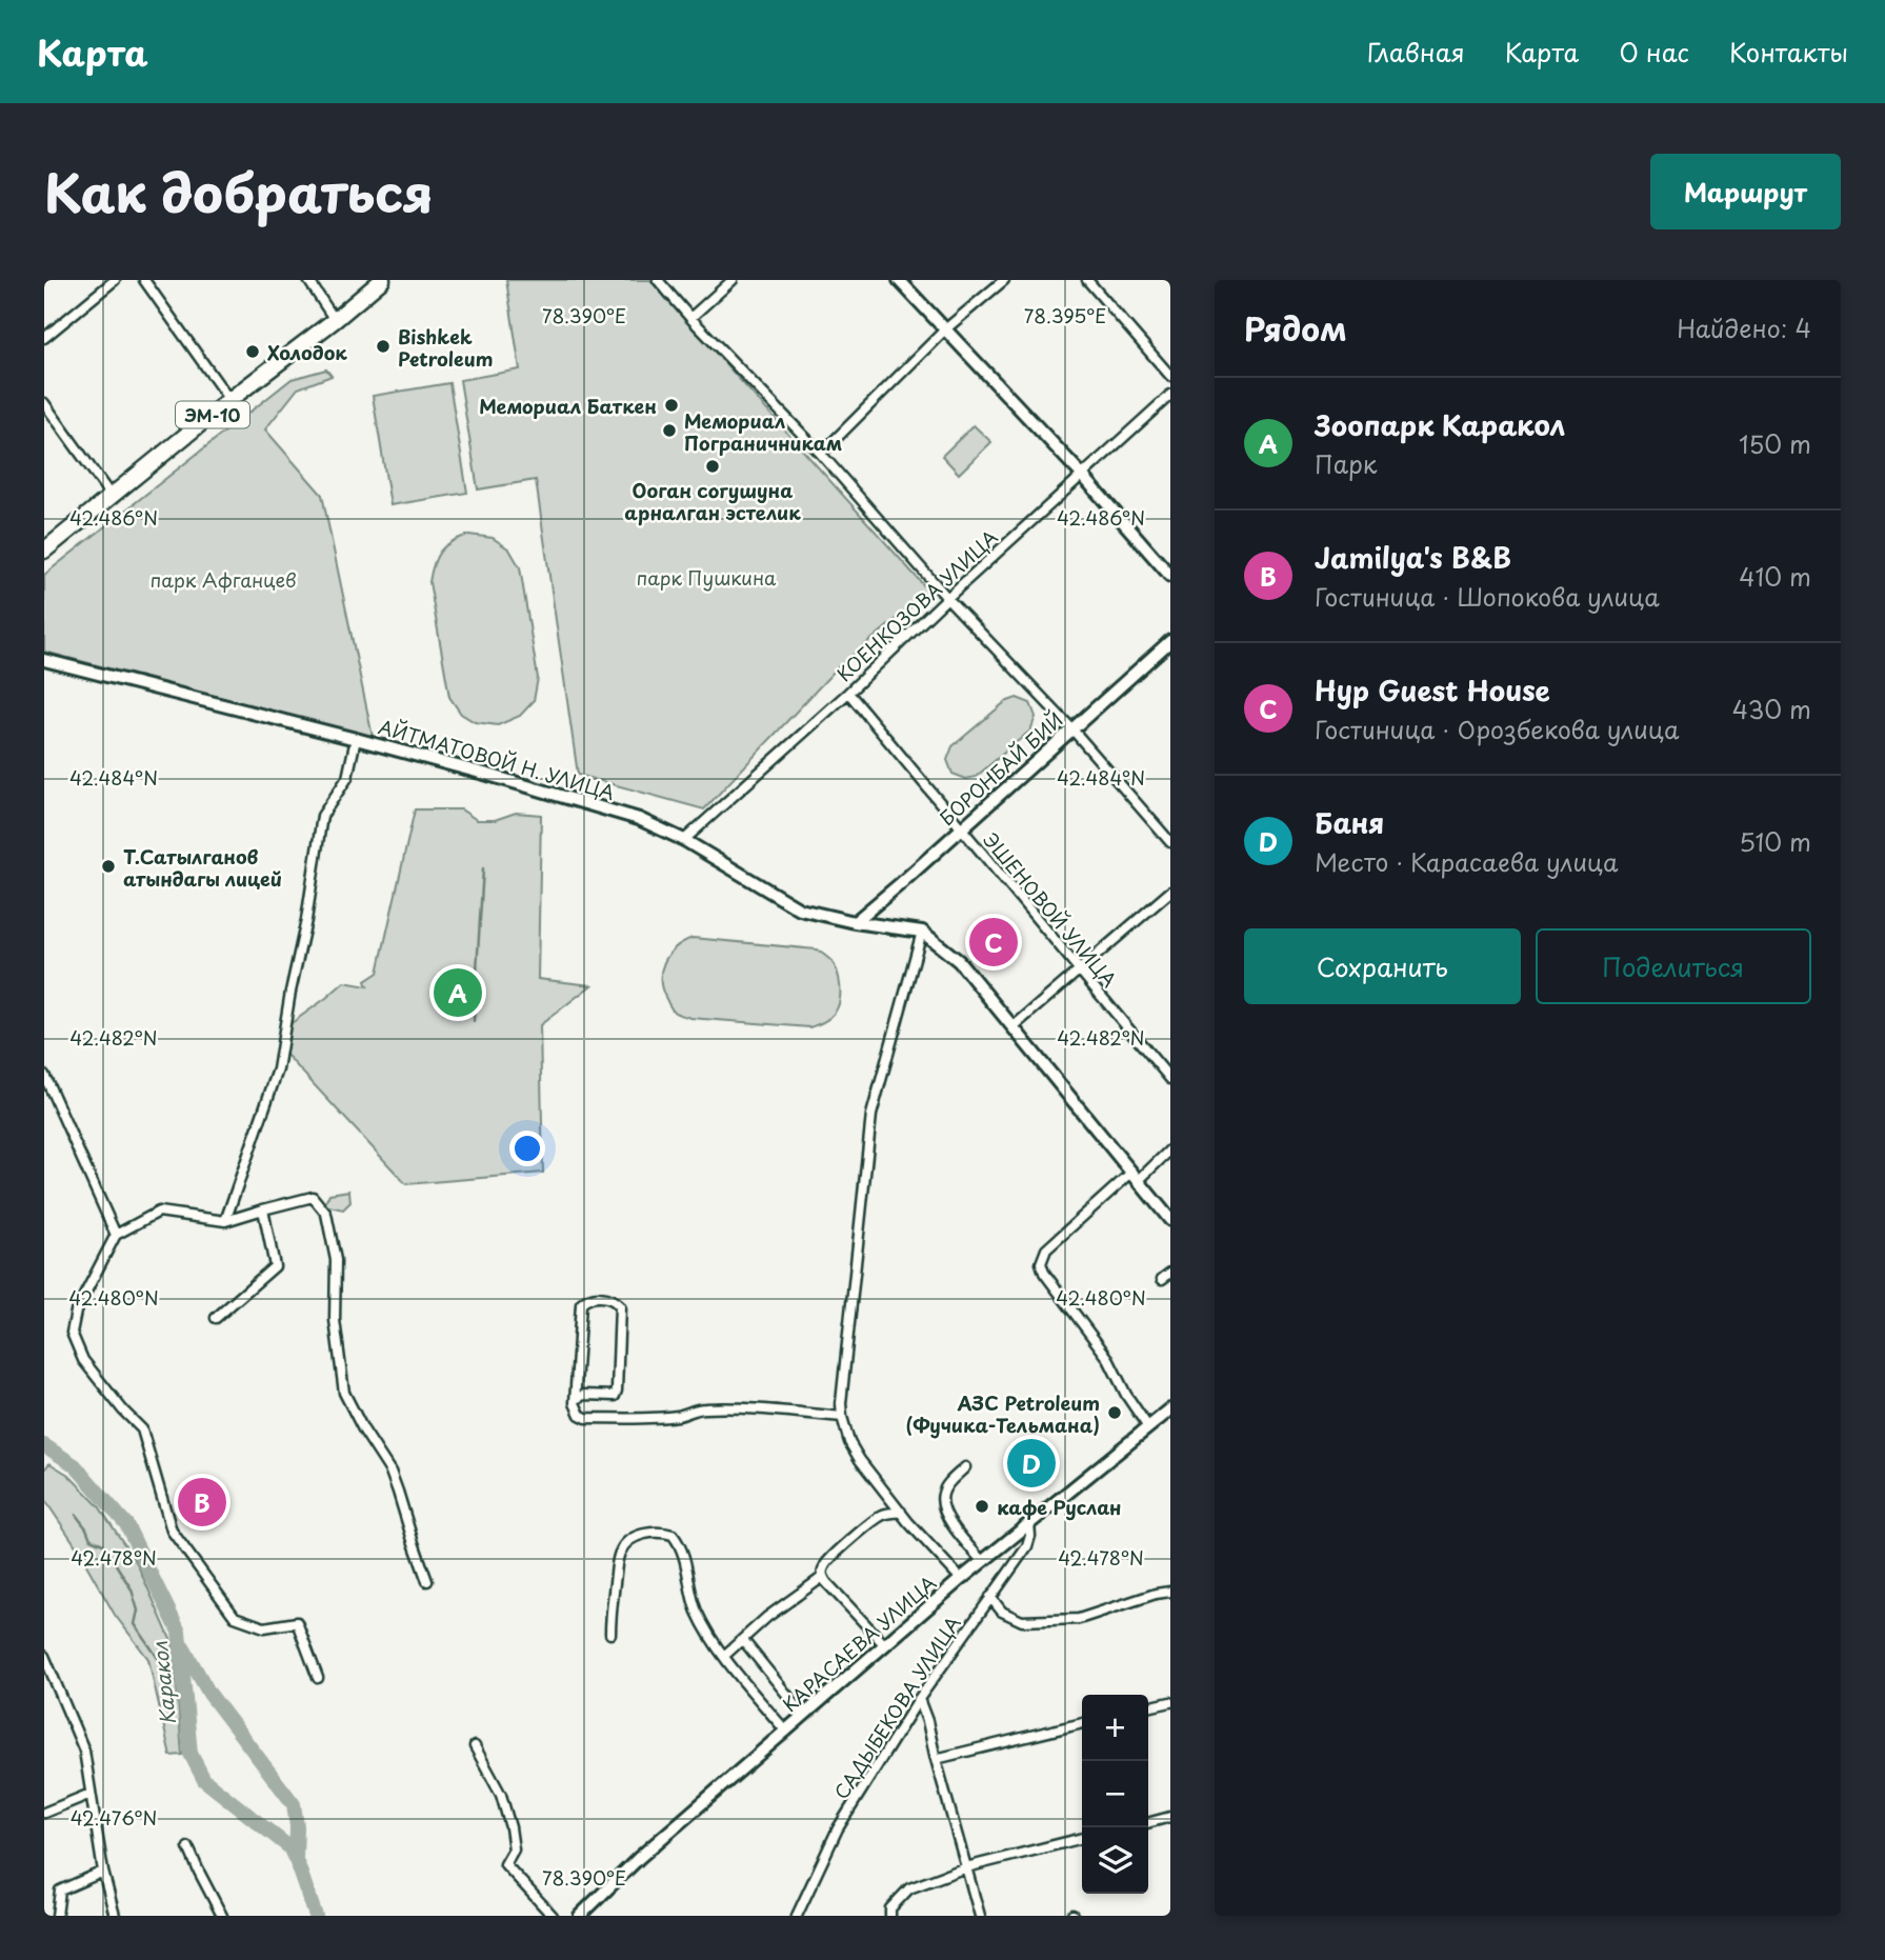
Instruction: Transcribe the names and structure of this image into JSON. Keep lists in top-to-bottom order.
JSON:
{
  "streets": {
    "highway": ["ЭМ-10"],
    "main road": ["АЙТМАТОВОЙ Н. УЛИЦА", "БОРОНБАЙ БИЙ", "КАРАСАЕВА УЛИЦА"],
    "street": ["КОЕНКОЗОВА УЛИЦА", "ЭШЕНОВОЙ УЛИЦА", "САДЫБЕКОВА УЛИЦА"]
  },
  "crossings": [
    ["КОЕНКОЗОВА УЛИЦА", "АЙТМАТОВОЙ Н. УЛИЦА"],
    ["КОЕНКОЗОВА УЛИЦА", "ЭШЕНОВОЙ УЛИЦА"],
    ["АЙТМАТОВОЙ Н. УЛИЦА", "БОРОНБАЙ БИЙ"],
    ["БОРОНБАЙ БИЙ", "ЭШЕНОВОЙ УЛИЦА"],
    ["КАРАСАЕВА УЛИЦА", "САДЫБЕКОВА УЛИЦА"]
  ],
  "water": ["Каракол"],
  "parks": ["парк Пушкина", "парк Афганцев"],
  "places": [
    "Bishkek Petroleum",
    "Холодок",
    "Мемориал Баткен",
    "Мемориал Пограничникам",
    "Ооган согушуна арналган эстелик",
    "Т.Сатылганов атындагы лицей",
    "АЗС Petroleum (Фучика-Тельмана)",
    "кафе Руслан"
  ],
  "page": {
    "header": "Карта",
    "nav": [
      "Главная",
      "Карта",
      "О нас",
      "Контакты"
    ],
    "title": "Как добраться",
    "buttons": [
      "Маршрут",
      ["Сохранить", "Поделиться"]
    ],
    "heading": ["Рядом", "Найдено: 4"],
    "list": [
      {
        "mark": "A",
        "name": "Зоопарк Каракол",
        "note": "Парк",
        "value": "150 m"
      },
      {
        "mark": "B",
        "name": "Jamilya's B&B",
        "note": "Гостиница · Шопокова улица",
        "value": "410 m"
      },
      {
        "mark": "C",
        "name": "Нур Guest House",
        "note": "Гостиница · Орозбекова улица",
        "value": "430 m"
      },
      {
        "mark": "D",
        "name": "Баня",
        "note": "Место · Карасаева улица",
        "value": "510 m"
      }
    ],
    "pins": [
      "C",
      "A",
      "D",
      "B"
    ],
    "map_buttons": ["+", "−"]
  },
  "coordinates": [
    "78.390°E",
    "78.395°E",
    "42.486°N",
    "42.484°N",
    "42.482°N",
    "42.480°N",
    "42.478°N",
    "42.476°N"
  ]
}
